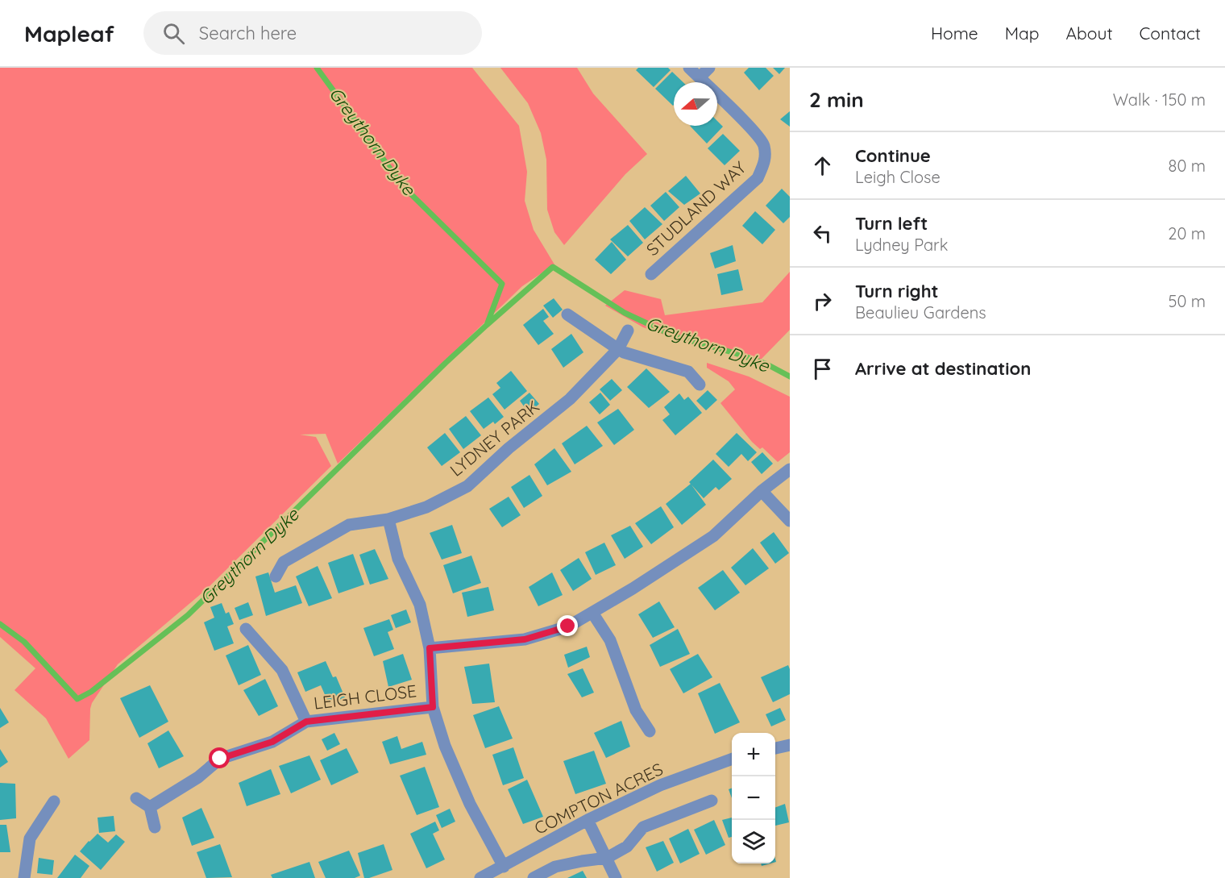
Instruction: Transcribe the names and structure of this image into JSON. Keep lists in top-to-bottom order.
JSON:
{
  "streets": {
    "street": [
      "STUDLAND WAY",
      "LYDNEY PARK",
      "LEIGH CLOSE",
      "COMPTON ACRES"
    ]
  },
  "water": ["Greythorn Dyke"],
  "north": "left",
  "page": {
    "header": "Mapleaf",
    "search": "Search here",
    "nav": [
      "Home",
      "Map",
      "About",
      "Contact"
    ],
    "heading": ["2 min", "Walk · 150 m"],
    "list": [
      ["Continue", "Leigh Close", "80 m"],
      ["Turn left", "Lydney Park", "20 m"],
      ["Turn right", "Beaulieu Gardens", "50 m"],
      "Arrive at destination"
    ],
    "map_buttons": ["+", "−"]
  }
}
